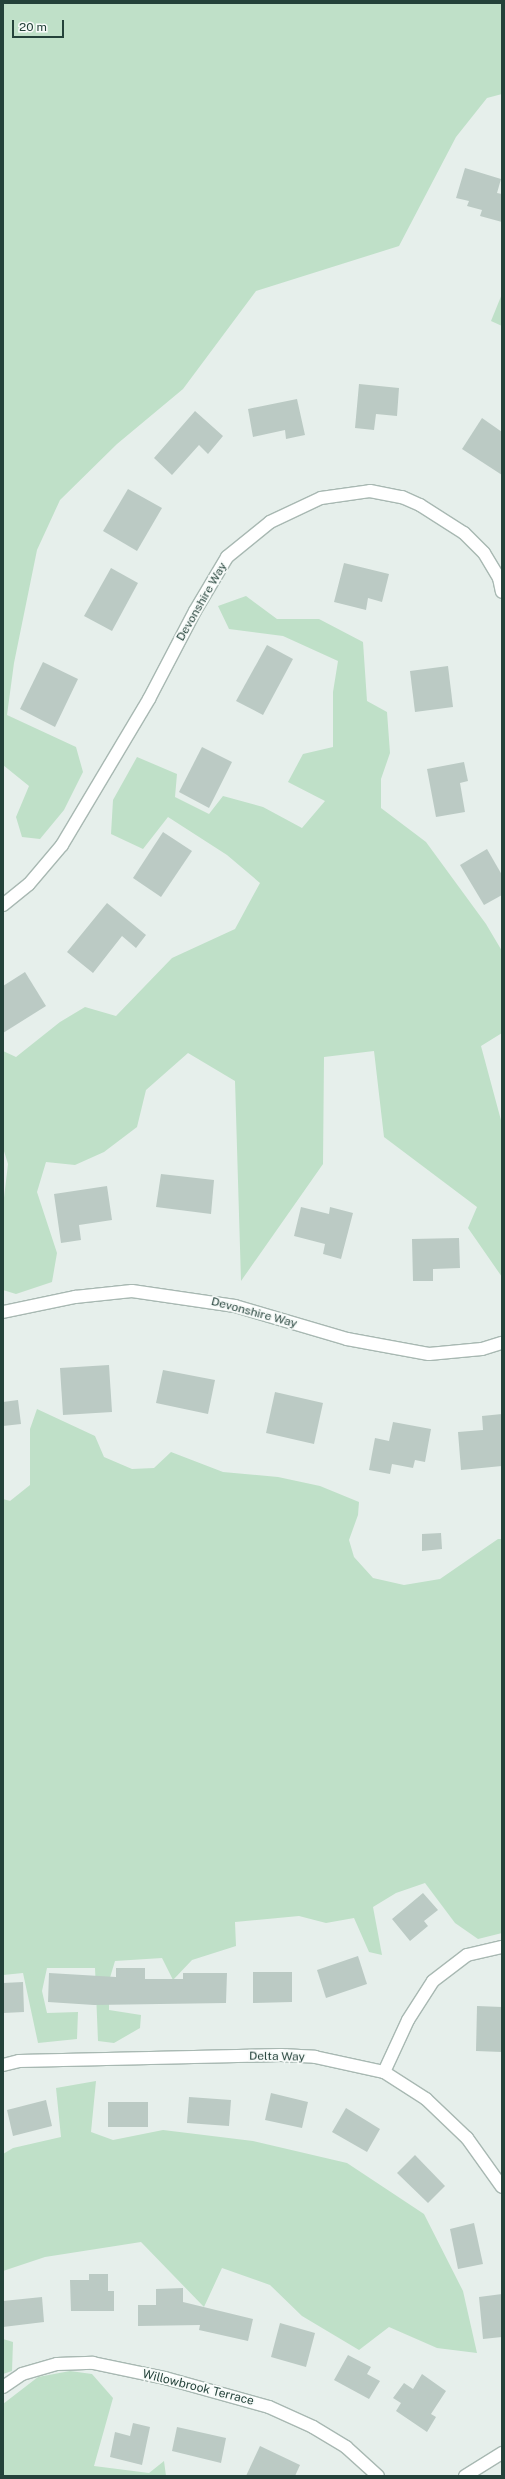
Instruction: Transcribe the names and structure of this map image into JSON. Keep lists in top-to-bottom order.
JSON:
{
  "streets": {
    "street": ["Devonshire Way", "Delta Way", "Willowbrook Terrace"]
  },
  "scale_bar": "20 m"
}
